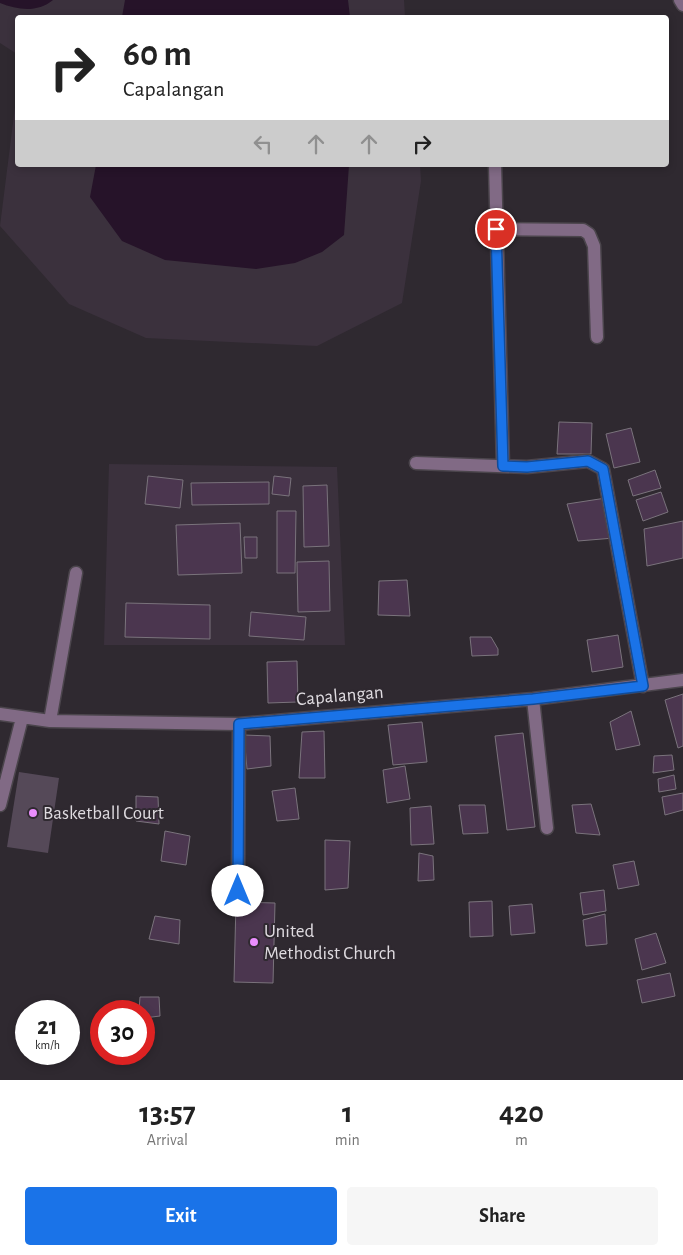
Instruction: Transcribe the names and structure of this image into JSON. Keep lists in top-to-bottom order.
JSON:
{
  "streets": {
    "street": ["Capalangan"]
  },
  "places": ["Basketball Court", "United Methodist Church"],
  "page": {
    "turn": ["60 m", "Capalangan"],
    "speed": "21 km/h",
    "limit": "30",
    "eta": [
      "13:57",
      "Arrival",
      "1",
      "min",
      "420",
      "m"
    ],
    "buttons": ["Exit", "Share"]
  }
}
